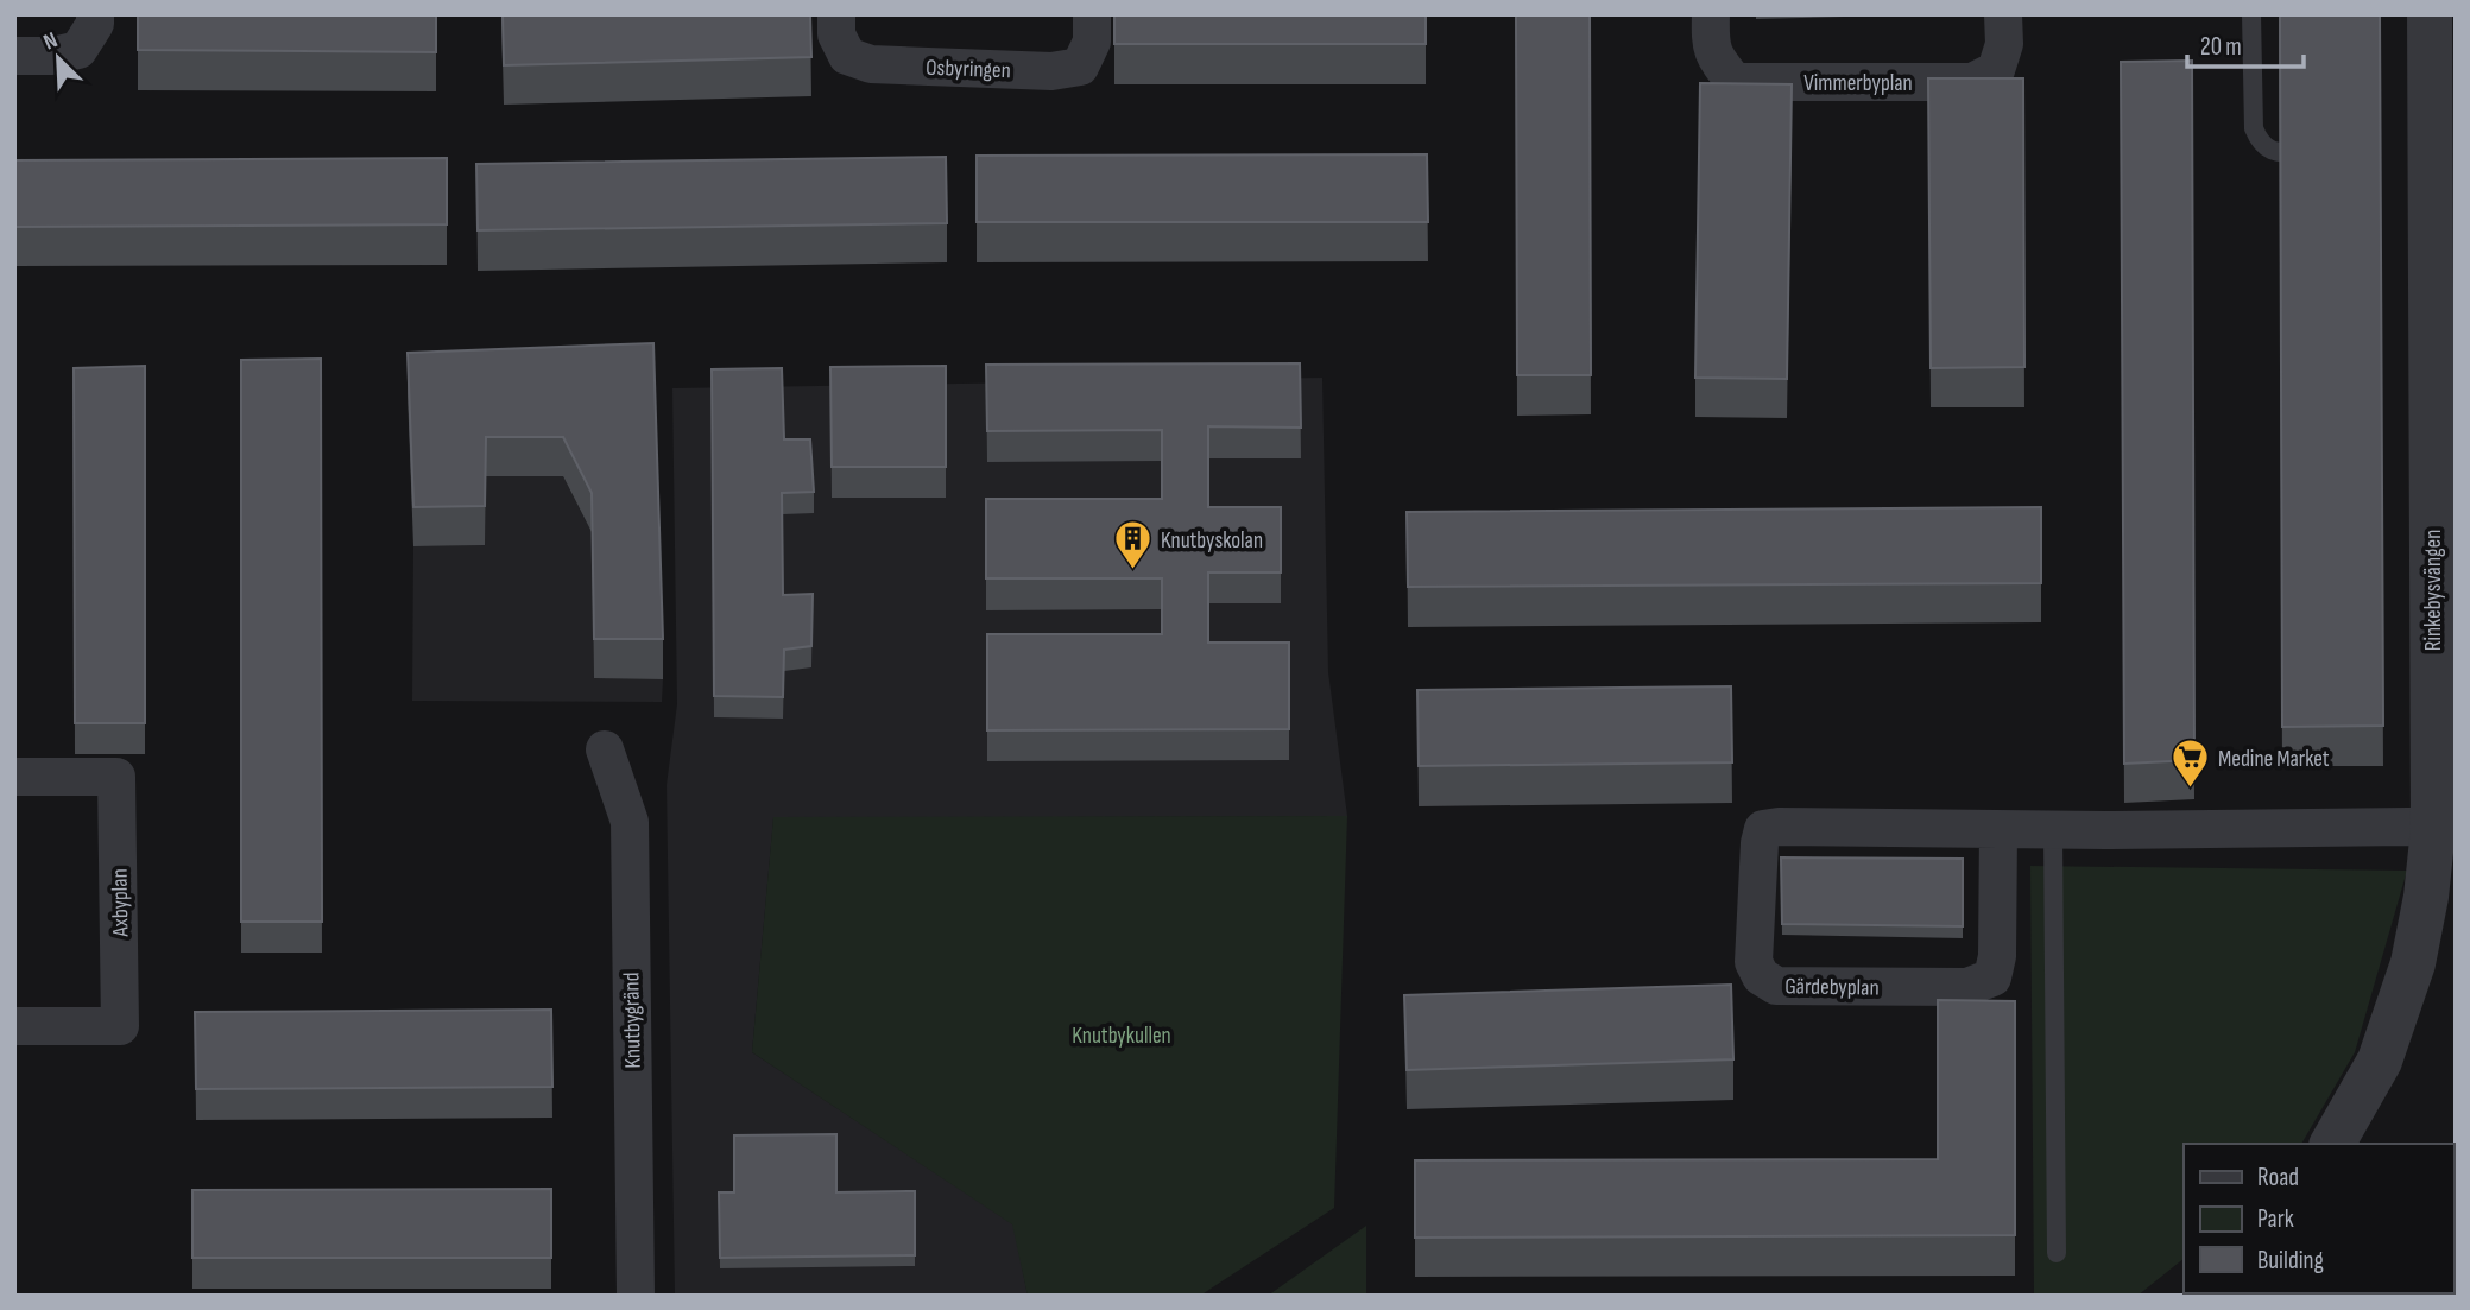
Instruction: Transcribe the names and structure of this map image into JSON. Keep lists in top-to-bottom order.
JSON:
{
  "streets": {
    "street": [
      "Osbyringen",
      "Vimmerbyplan",
      "Rinkebysvängen",
      "Axbyplan",
      "Gärdebyplan",
      "Knutbygränd"
    ]
  },
  "crossings": [
    ["Rinkebysvängen", "Gärdebyplan"]
  ],
  "parks": ["Knutbykullen"],
  "places": {
    "building": ["Knutbyskolan"],
    "supermarket": ["Medine Market"]
  },
  "legend": ["Road", "Park", "Building"],
  "scale_bar": "20 m",
  "north": "top left"
}
